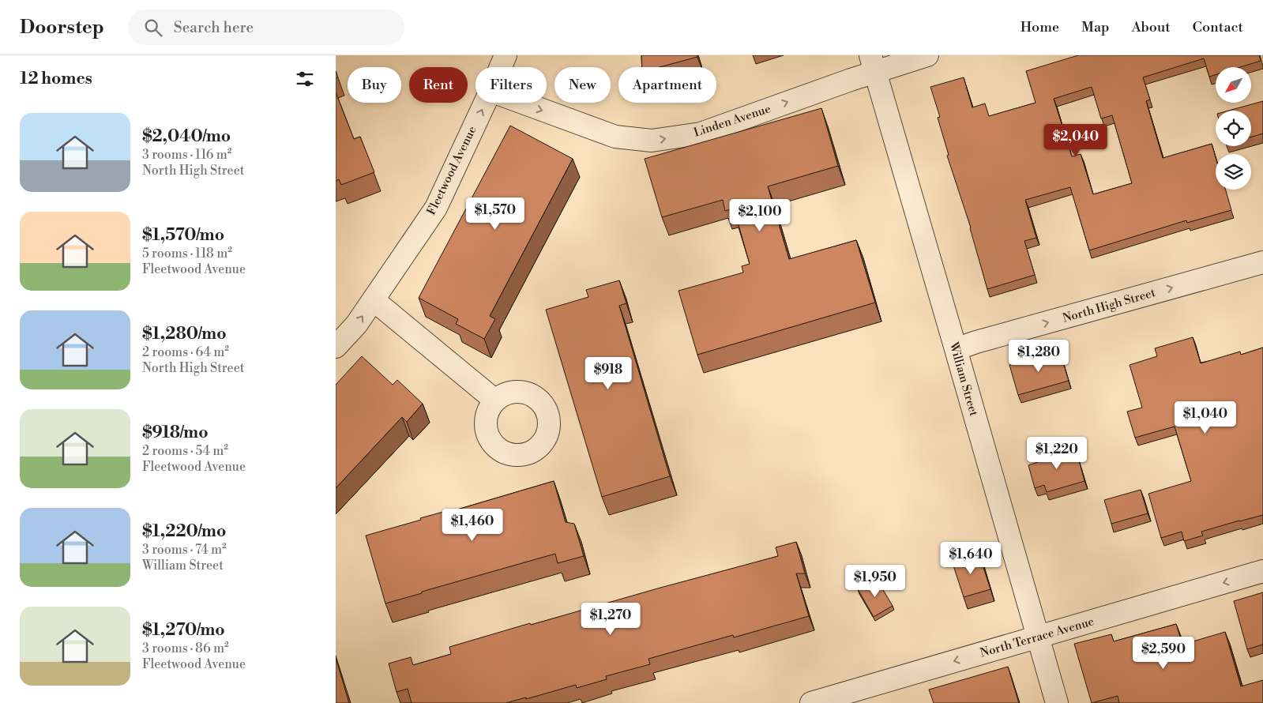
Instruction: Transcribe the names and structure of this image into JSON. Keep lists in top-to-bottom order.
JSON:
{
  "streets": {
    "street": [
      "Linden Avenue",
      "Fleetwood Avenue",
      "North High Street",
      "William Street",
      "North Terrace Avenue"
    ]
  },
  "crossings": [
    ["Linden Avenue", "William Street"],
    ["North High Street", "William Street"],
    ["William Street", "North Terrace Avenue"]
  ],
  "one_way": [
    "Linden Avenue",
    "Fleetwood Avenue",
    "North High Street",
    "North Terrace Avenue"
  ],
  "north": "bottom left",
  "page": {
    "header": "Doorstep",
    "search": "Search here",
    "nav": [
      "Home",
      "Map",
      "About",
      "Contact"
    ],
    "heading": "12 homes",
    "chip": [
      "Buy",
      "Rent",
      "Filters",
      "New",
      "Apartment"
    ],
    "list": [
      {
        "name": "$2,040/mo",
        "note": "3 rooms · 116 m² · North High Street"
      },
      {
        "name": "$1,570/mo",
        "note": "5 rooms · 118 m² · Fleetwood Avenue"
      },
      {
        "name": "$1,280/mo",
        "note": "2 rooms · 64 m² · North High Street"
      },
      {
        "name": "$918/mo",
        "note": "2 rooms · 54 m² · Fleetwood Avenue"
      },
      {
        "name": "$1,220/mo",
        "note": "3 rooms · 74 m² · William Street"
      },
      {
        "name": "$1,270/mo",
        "note": "3 rooms · 86 m² · Fleetwood Avenue"
      }
    ],
    "price": [
      "$2,040",
      "$1,570",
      "$2,100",
      "$1,280",
      "$918",
      "$1,040",
      "$1,220",
      "$1,460",
      "$1,640",
      "$1,950",
      "$1,270",
      "$2,590"
    ]
  }
}
